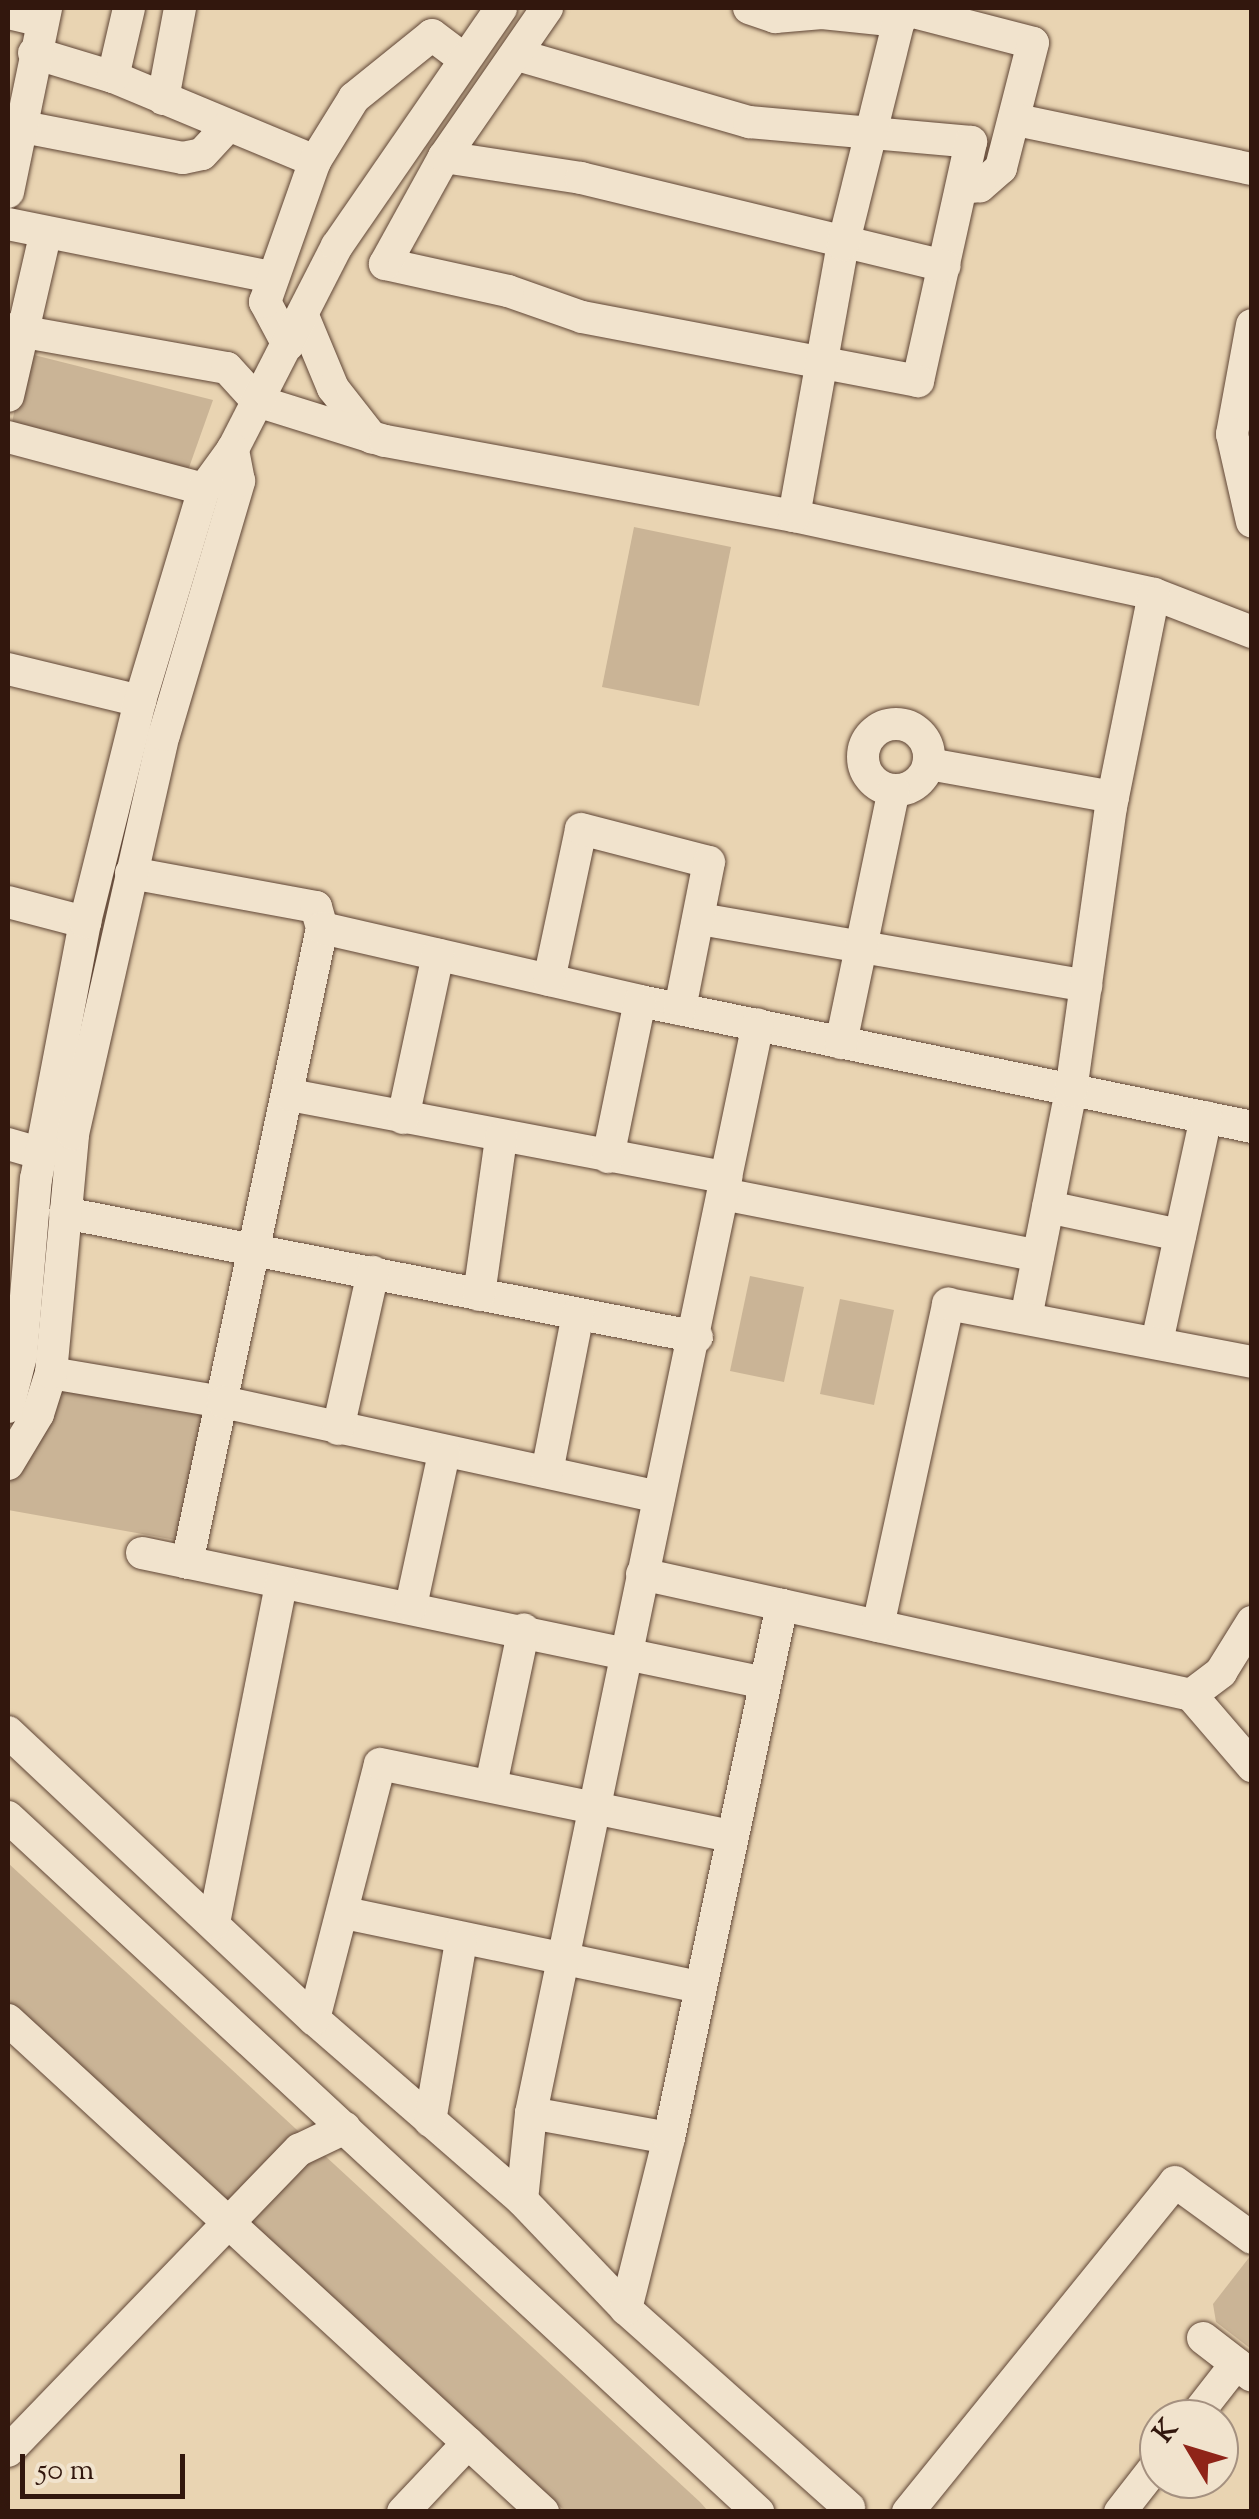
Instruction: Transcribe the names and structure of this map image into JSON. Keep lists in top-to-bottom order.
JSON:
{
  "scale_bar": "50 m",
  "north": "top left"
}
